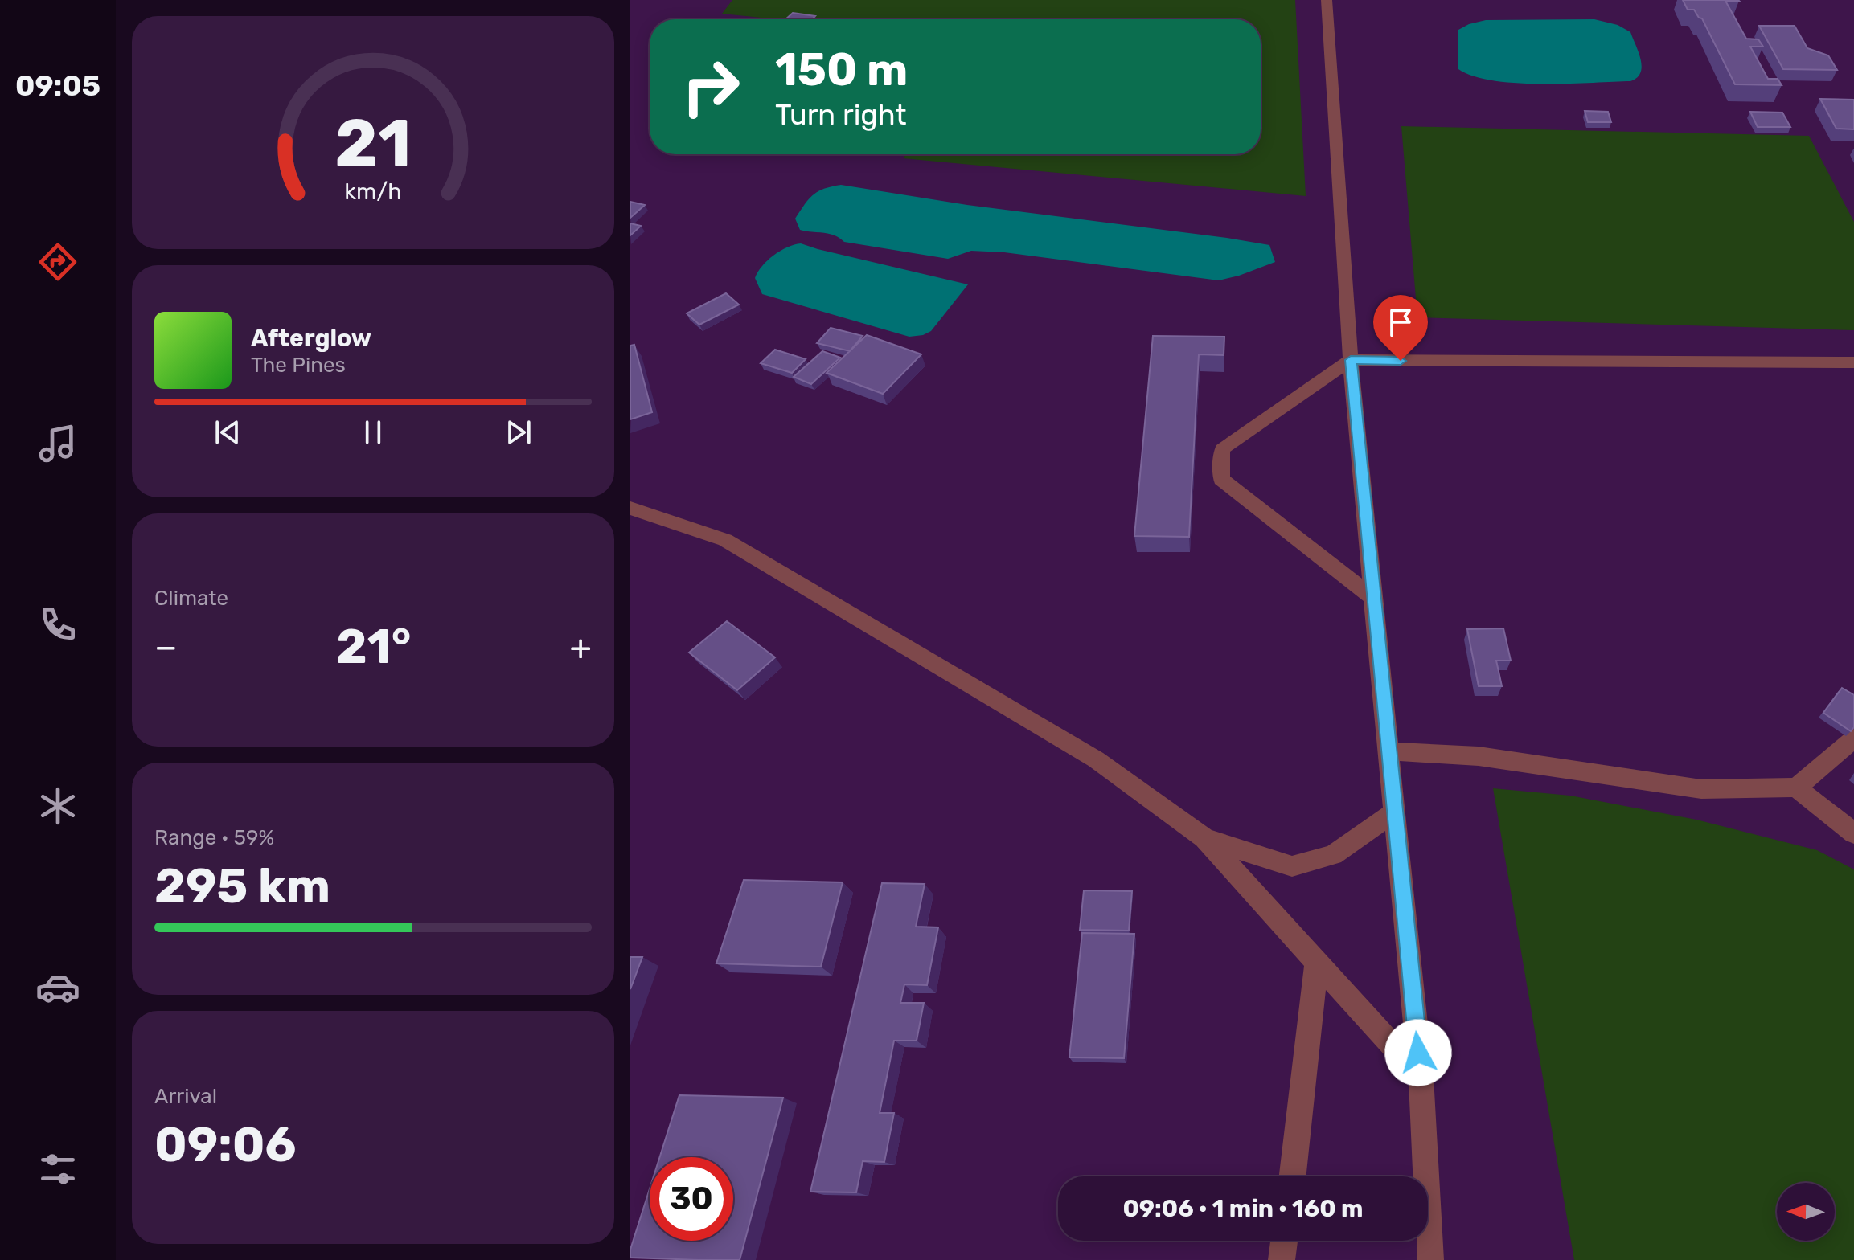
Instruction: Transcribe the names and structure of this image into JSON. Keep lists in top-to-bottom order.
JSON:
{
  "north": "left",
  "page": {
    "tabs": "09:05",
    "turn": ["150 m", "Turn right"],
    "song": ["Afterglow", "The Pines"],
    "tile": [
      "Climate",
      ["Range · 59%", "295 km"],
      ["Arrival", "09:06"]
    ],
    "heat": ["−", "21°", "+"],
    "limit": "30",
    "trip": "09:06 · 1 min · 160 m",
    "gauge": ["21", "km/h"]
  }
}
